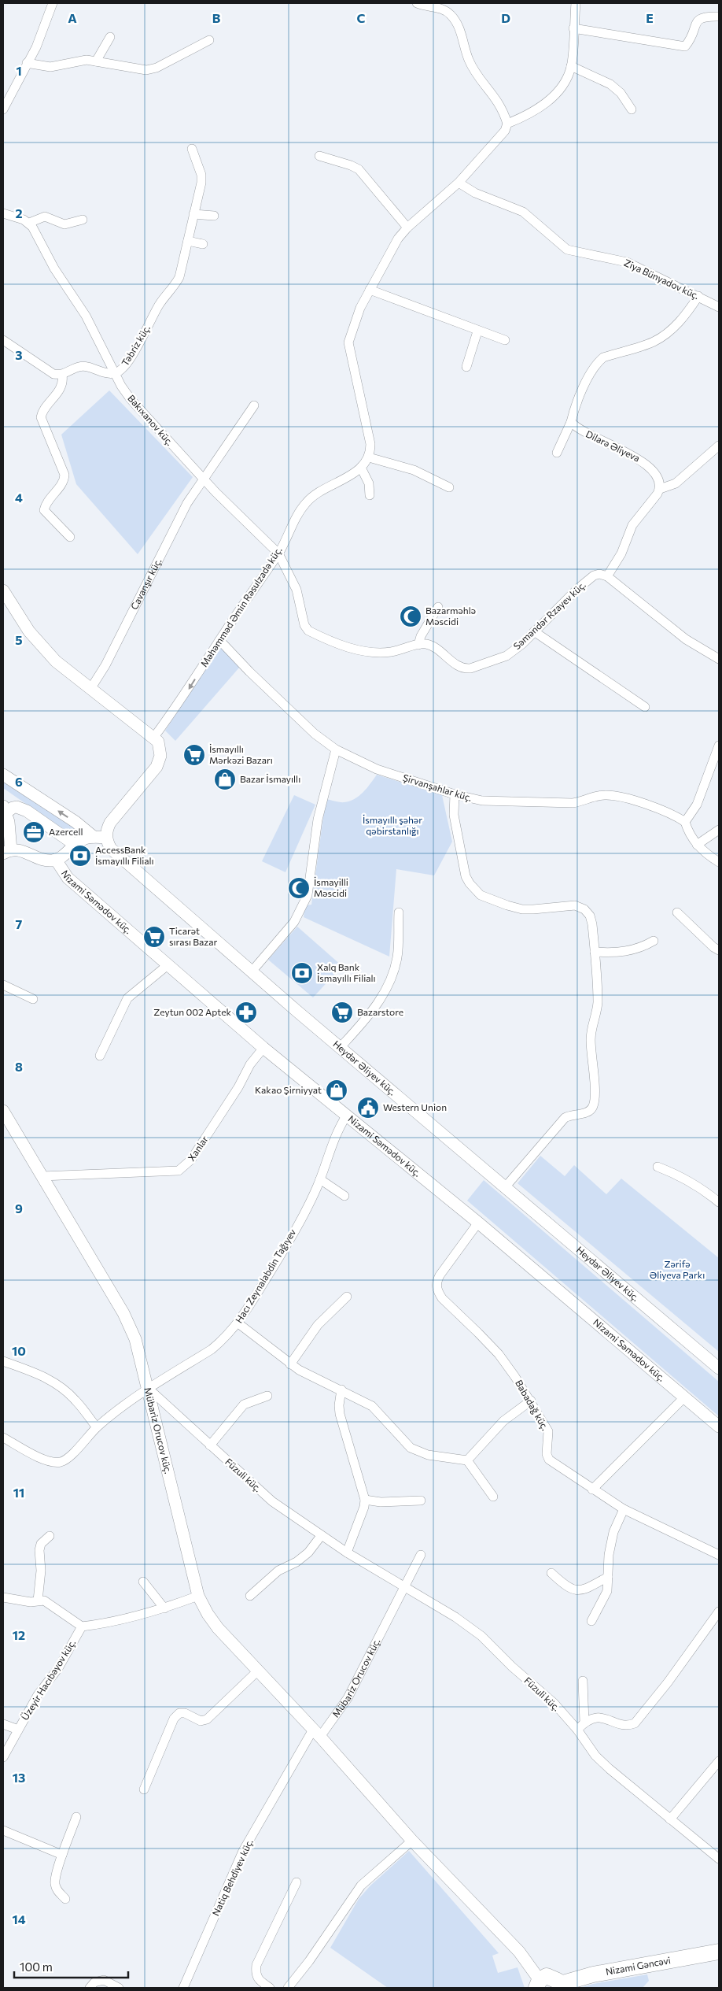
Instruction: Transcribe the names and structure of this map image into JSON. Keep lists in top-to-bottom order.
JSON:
{
  "streets": {
    "highway": ["Nizami Gəncəvi"],
    "street": [
      "Ziya Bünyadov küç.",
      "Təbriz küç.",
      "Bakıxanov küç.",
      "Dilarə Əliyeva",
      "Cavanşır küç.",
      "Məhəmməd Əmin Rəsulzadə küç.",
      "Səməndər Rzayev küç.",
      "Şirvanşahlar küç.",
      "Nizami Səmədov küç.",
      "Heydər Əliyev küç.",
      "Xanlar",
      "Hacı Zeynalabdin Tağıyev",
      "Babadağ küç.",
      "Mübariz Orucov küç.",
      "Füzuli küç.",
      "Üzeyir Hacıbəyov küç.",
      "Natiq Behdiyev küç."
    ]
  },
  "crossings": [
    ["Təbriz küç.", "Bakıxanov küç."],
    ["Bakıxanov küç.", "Cavanşır küç."],
    ["Bakıxanov küç.", "Məhəmməd Əmin Rəsulzadə küç."],
    ["Bakıxanov küç.", "Səməndər Rzayev küç."],
    ["Məhəmməd Əmin Rəsulzadə küç.", "Səməndər Rzayev küç."],
    ["Məhəmməd Əmin Rəsulzadə küç.", "Şirvanşahlar küç."],
    ["Nizami Səmədov küç.", "Xanlar"],
    ["Nizami Səmədov küç.", "Hacı Zeynalabdin Tağıyev"],
    ["Nizami Səmədov küç.", "Babadağ küç."],
    ["Xanlar", "Mübariz Orucov küç."],
    ["Hacı Zeynalabdin Tağıyev", "Mübariz Orucov küç."],
    ["Hacı Zeynalabdin Tağıyev", "Füzuli küç."],
    ["Mübariz Orucov küç.", "Füzuli küç."],
    ["Mübariz Orucov küç.", "Natiq Behdiyev küç."]
  ],
  "parks": ["İsmayıllı şəhər qəbirstanlığı", "Zərifə Əliyeva Parkı"],
  "places": {
    "mosque": ["Bazarməhlə Məscidi", "İsmayilli Məscidi"],
    "supermarket": ["İsmayıllı Mərkəzi Bazarı", "Ticarət sırası Bazar", "Bazarstore"],
    "shop": ["Bazar İsmayıllı", "Kakao Şirniyyat"],
    "office": ["Azercell"],
    "bank": ["AccessBank İsmayıllı Filialı", "Xalq Bank İsmayıllı Filialı"],
    "pharmacy": ["Zeytun 002 Aptek"],
    "public building": ["Western Union"]
  },
  "scale_bar": "100 m",
  "grid": {
    "columns": [
      "A",
      "B",
      "C",
      "D",
      "E"
    ],
    "rows": [
      "1",
      "2",
      "3",
      "4",
      "5",
      "6",
      "7",
      "8",
      "9",
      "10",
      "11",
      "12",
      "13",
      "14"
    ]
  }
}
